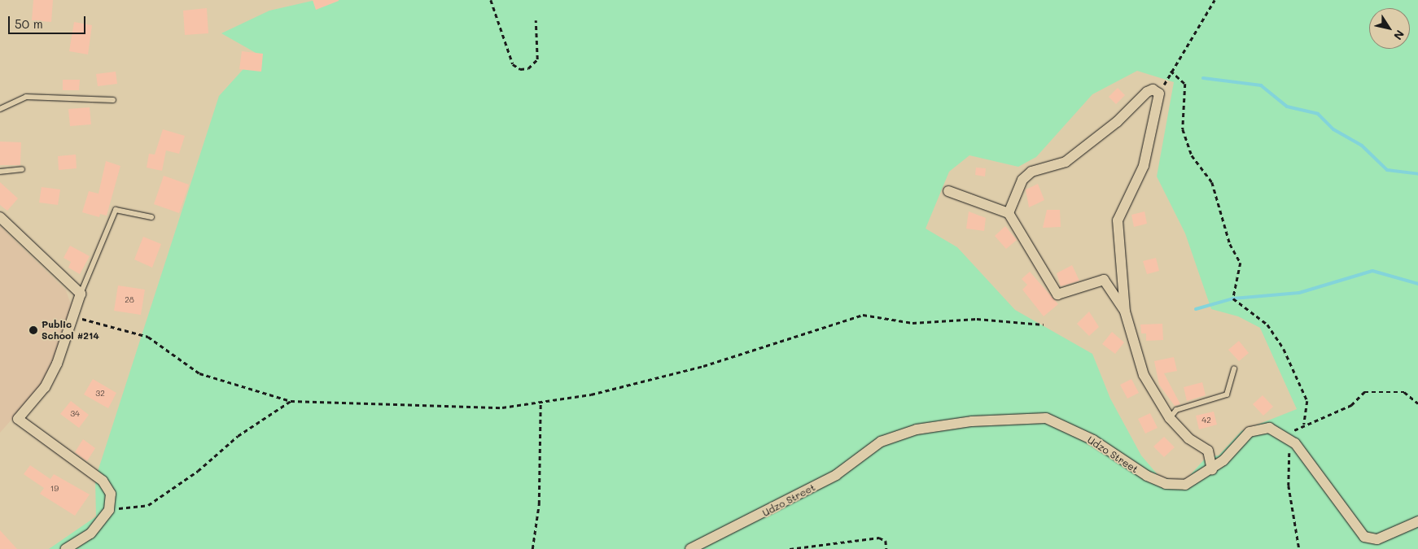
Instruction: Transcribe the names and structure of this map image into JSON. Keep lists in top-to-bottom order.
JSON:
{
  "streets": {
    "street": ["Udzo Street"]
  },
  "places": ["Public School #214"],
  "house_numbers": [
    "28",
    "32",
    "34",
    "42",
    "19"
  ],
  "scale_bar": "50 m",
  "north": "bottom right"
}
